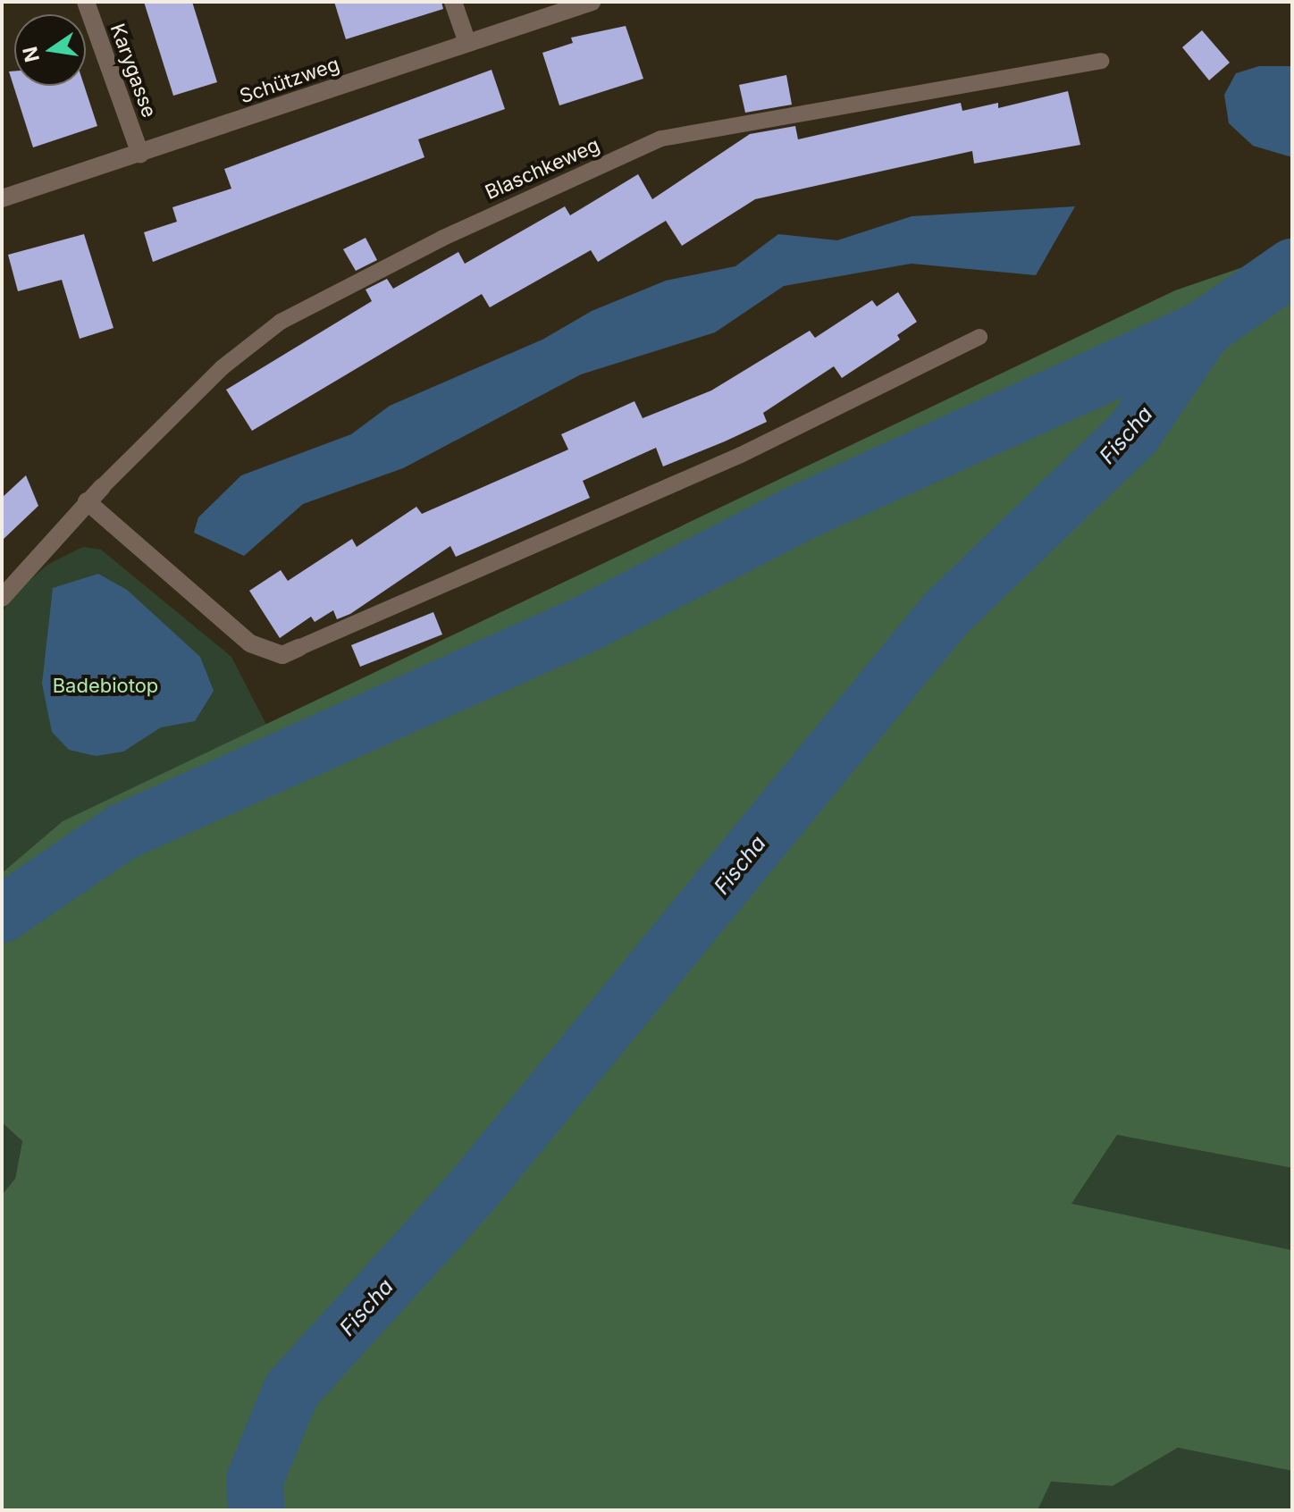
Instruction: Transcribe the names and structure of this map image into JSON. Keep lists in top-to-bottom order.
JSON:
{
  "streets": {
    "street": ["Karygasse", "Schützweg", "Blaschkeweg"]
  },
  "crossings": [
    ["Karygasse", "Schützweg"]
  ],
  "water": ["Fischa"],
  "parks": ["Badebiotop"],
  "north": "left"
}
